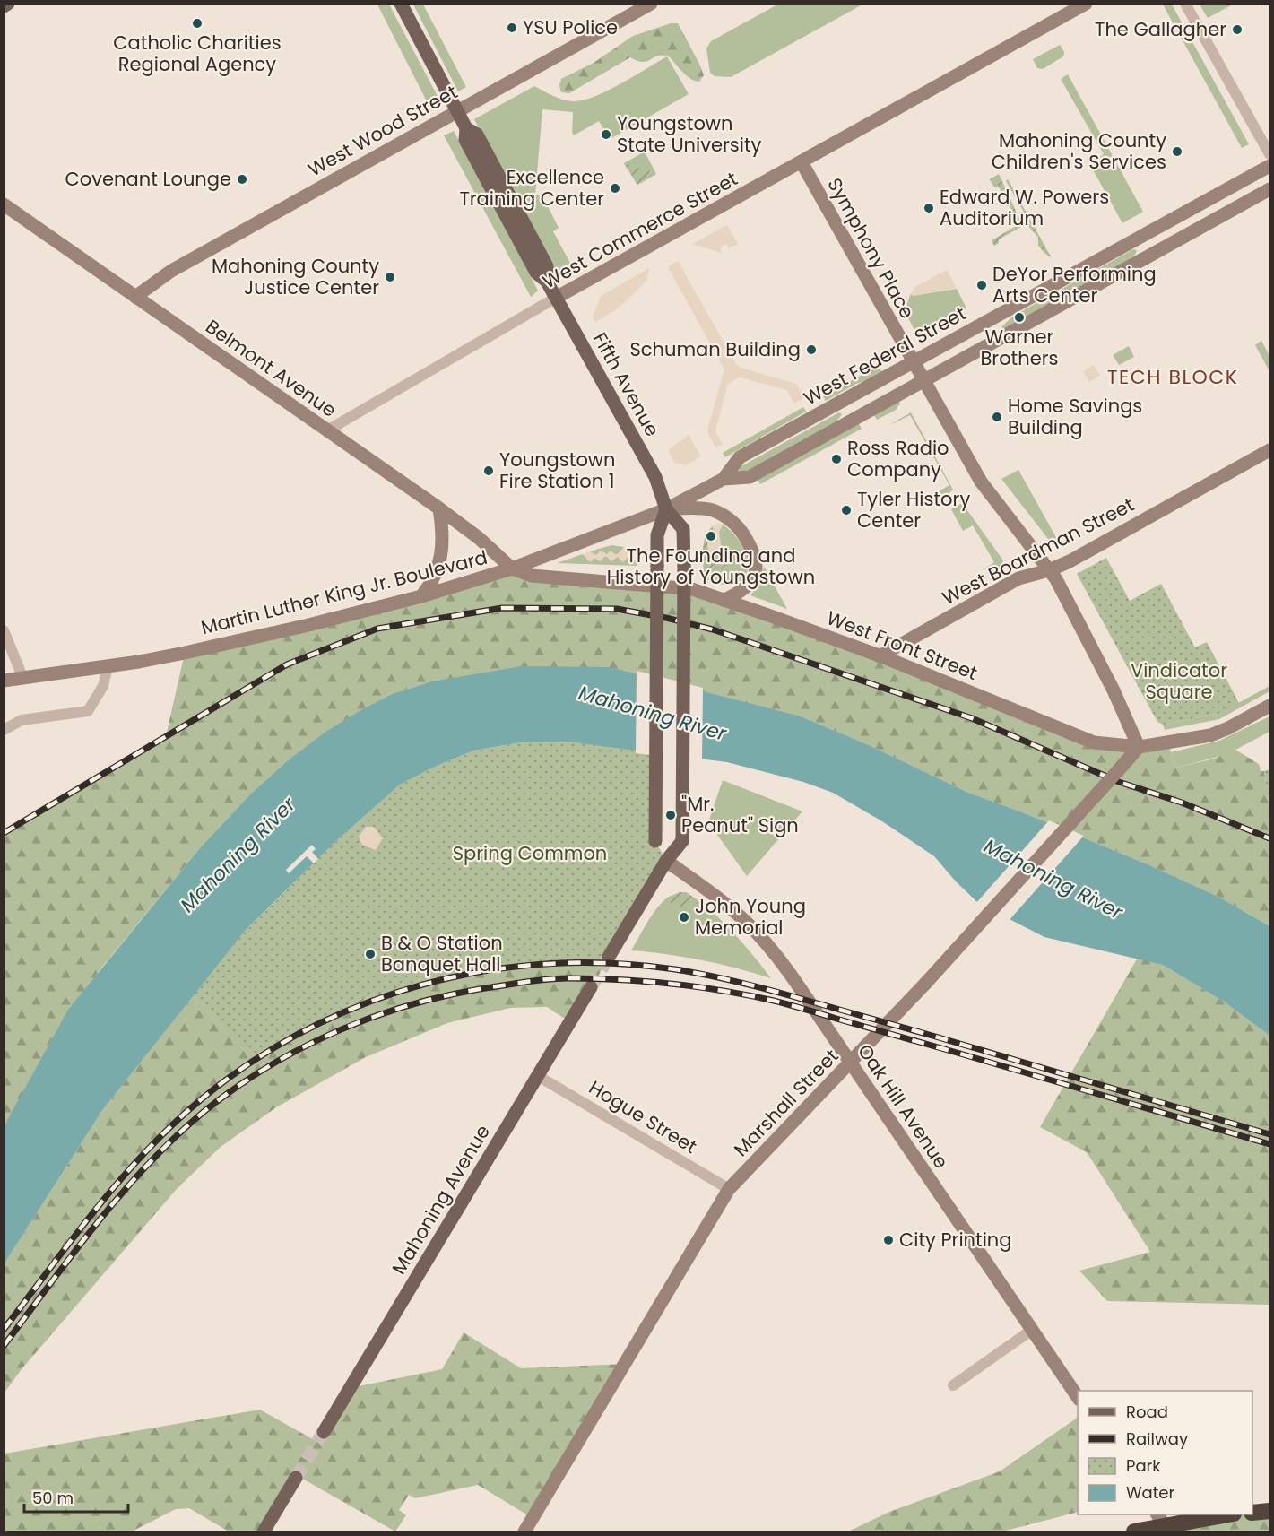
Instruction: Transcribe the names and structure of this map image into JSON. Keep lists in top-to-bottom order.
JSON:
{
  "streets": {
    "main road": ["Fifth Avenue", "Mahoning Avenue"],
    "street": [
      "West Wood Street",
      "West Commerce Street",
      "Symphony Place",
      "West Federal Street",
      "Belmont Avenue",
      "West Boardman Street",
      "Martin Luther King Jr. Boulevard",
      "West Front Street",
      "Marshall Street",
      "Oak Hill Avenue",
      "Hogue Street"
    ]
  },
  "crossings": [
    ["West Wood Street", "Belmont Avenue"],
    ["West Wood Street", "Fifth Avenue"],
    ["West Commerce Street", "Symphony Place"],
    ["West Commerce Street", "Belmont Avenue"],
    ["West Commerce Street", "Fifth Avenue"],
    ["Symphony Place", "West Federal Street"],
    ["Symphony Place", "West Boardman Street"],
    ["West Federal Street", "Fifth Avenue"],
    ["West Federal Street", "Martin Luther King Jr. Boulevard"],
    ["Belmont Avenue", "Martin Luther King Jr. Boulevard"],
    ["Belmont Avenue", "West Front Street"],
    ["Fifth Avenue", "Martin Luther King Jr. Boulevard"],
    ["West Boardman Street", "West Front Street"],
    ["Martin Luther King Jr. Boulevard", "West Front Street"],
    ["West Front Street", "Marshall Street"],
    ["Marshall Street", "Oak Hill Avenue"],
    ["Marshall Street", "Hogue Street"],
    ["Hogue Street", "Mahoning Avenue"]
  ],
  "districts": ["TECH BLOCK"],
  "water": ["Mahoning River"],
  "parks": ["Vindicator Square", "Spring Common"],
  "places": [
    "Catholic Charities Regional Agency",
    "YSU Police",
    "The Gallagher",
    "Youngstown State University",
    "Mahoning County Children's Services",
    "Covenant Lounge",
    "Excellence Training Center",
    "Edward W. Powers Auditorium",
    "Mahoning County Justice Center",
    "DeYor Performing Arts Center",
    "Warner Brothers",
    "Schuman Building",
    "Home Savings Building",
    "Ross Radio Company",
    "Youngstown Fire Station 1",
    "Tyler History Center",
    "The Founding and History of Youngstown",
    "\"Mr. Peanut\" Sign",
    "John Young Memorial",
    "B & O Station Banquet Hall",
    "City Printing"
  ],
  "legend": [
    "Road",
    "Railway",
    "Park",
    "Water"
  ],
  "scale_bar": "50 m"
}
